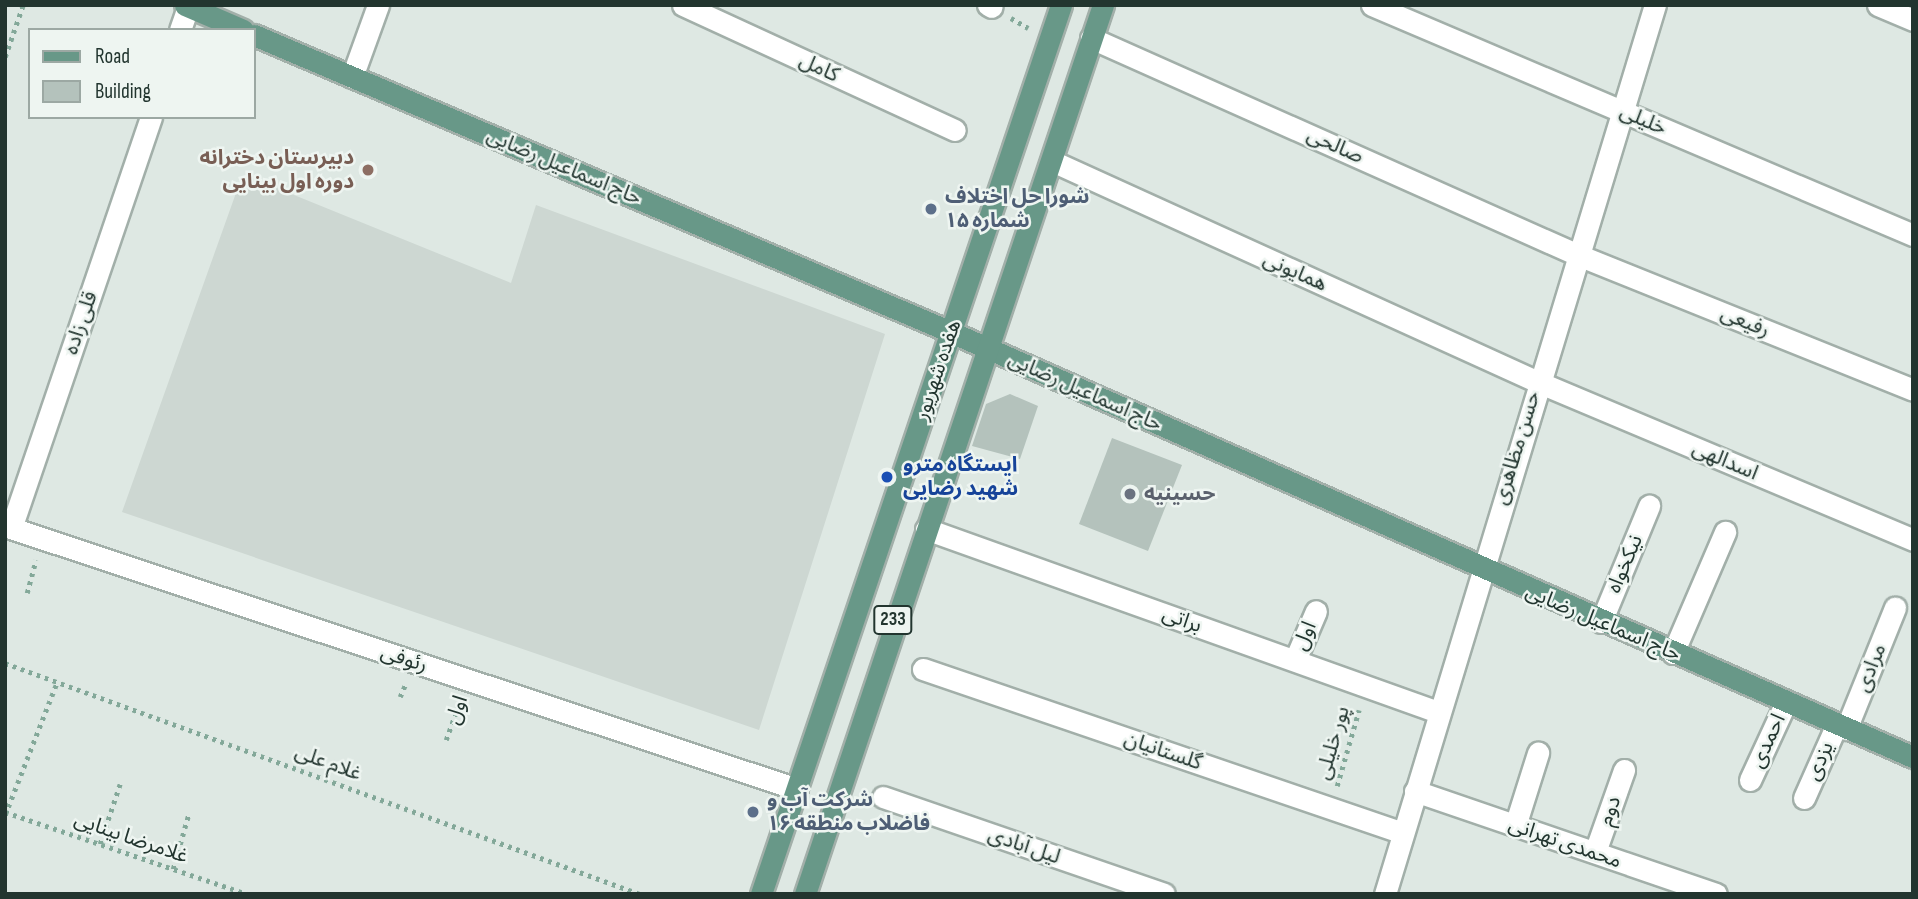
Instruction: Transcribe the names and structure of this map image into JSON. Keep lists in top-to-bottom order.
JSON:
{
  "streets": {
    "main road": ["حاج اسماعیل رضایی", "هفده شهریور", "233"],
    "street": [
      "کامل",
      "خلیلی",
      "صالحی",
      "همایونی",
      "رفیعی",
      "قلی زاده",
      "حسن مظاهری",
      "اسدالهی",
      "نیکخواه",
      "براتی",
      "اول",
      "رئوفی",
      "مرادی",
      "احمدی",
      "گلستانیان",
      "یزدی",
      "دوم",
      "محمدی تهرانی",
      "لیل آبادی"
    ],
    "path": ["پور خلیلی", "غلام علی", "غلامرضا بینایی"]
  },
  "crossings": [
    ["خلیلی", "حسن مظاهری"],
    ["صالحی", "رفیعی"],
    ["صالحی", "هفده شهریور"],
    ["صالحی", "حسن مظاهری"],
    ["حاج اسماعیل رضایی", "هفده شهریور"],
    ["حاج اسماعیل رضایی", "حسن مظاهری"],
    ["حاج اسماعیل رضایی", "نیکخواه"],
    ["حاج اسماعیل رضایی", "مرادی"],
    ["حاج اسماعیل رضایی", "احمدی"],
    ["حاج اسماعیل رضایی", "یزدی"],
    ["همایونی", "هفده شهریور"],
    ["همایونی", "حسن مظاهری"],
    ["همایونی", "اسدالهی"],
    ["رفیعی", "حسن مظاهری"],
    ["قلی زاده", "رئوفی"],
    ["هفده شهریور", "براتی"],
    ["هفده شهریور", "رئوفی"],
    ["حسن مظاهری", "اسدالهی"],
    ["حسن مظاهری", "براتی"],
    ["حسن مظاهری", "گلستانیان"],
    ["حسن مظاهری", "محمدی تهرانی"],
    ["براتی", "اول"],
    ["براتی", "پور خلیلی"],
    ["اول", "رئوفی"],
    ["مرادی", "یزدی"],
    ["پور خلیلی", "گلستانیان"],
    ["دوم", "محمدی تهرانی"]
  ],
  "places": [
    "دبیرستان دخترانه دوره اول بینایی",
    "شورا حل اختلاف شماره ۱۵",
    "ایستگاه مترو شهید رضایی",
    "حسینیه",
    "شرکت آب و فاضلاب منطقه ۱۶"
  ],
  "legend": ["Road", "Building"]
}
